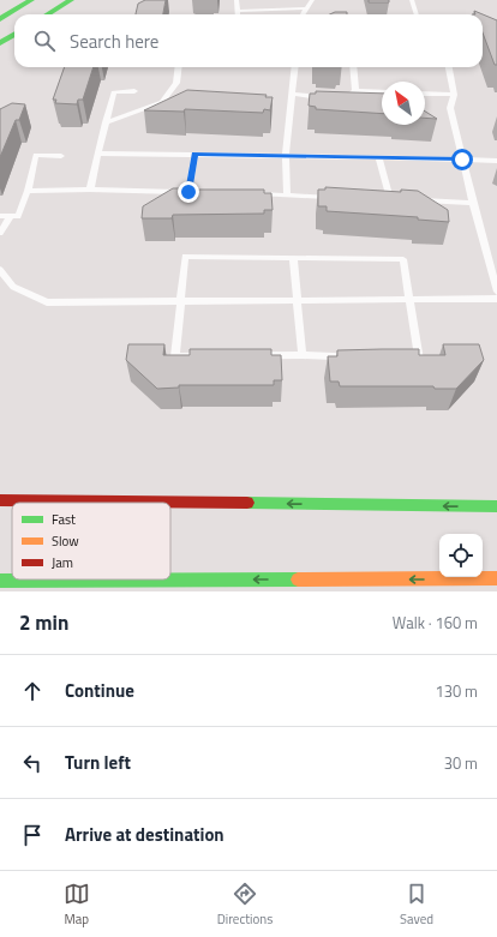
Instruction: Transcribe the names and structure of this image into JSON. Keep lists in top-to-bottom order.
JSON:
{
  "legend": ["Fast", "Slow", "Jam"],
  "north": "top left",
  "page": {
    "search": "Search here",
    "heading": ["2 min", "Walk · 160 m"],
    "list": [
      ["Continue", "130 m"],
      ["Turn left", "30 m"],
      "Arrive at destination"
    ],
    "nav": ["Map", "Directions", "Saved"]
  }
}
